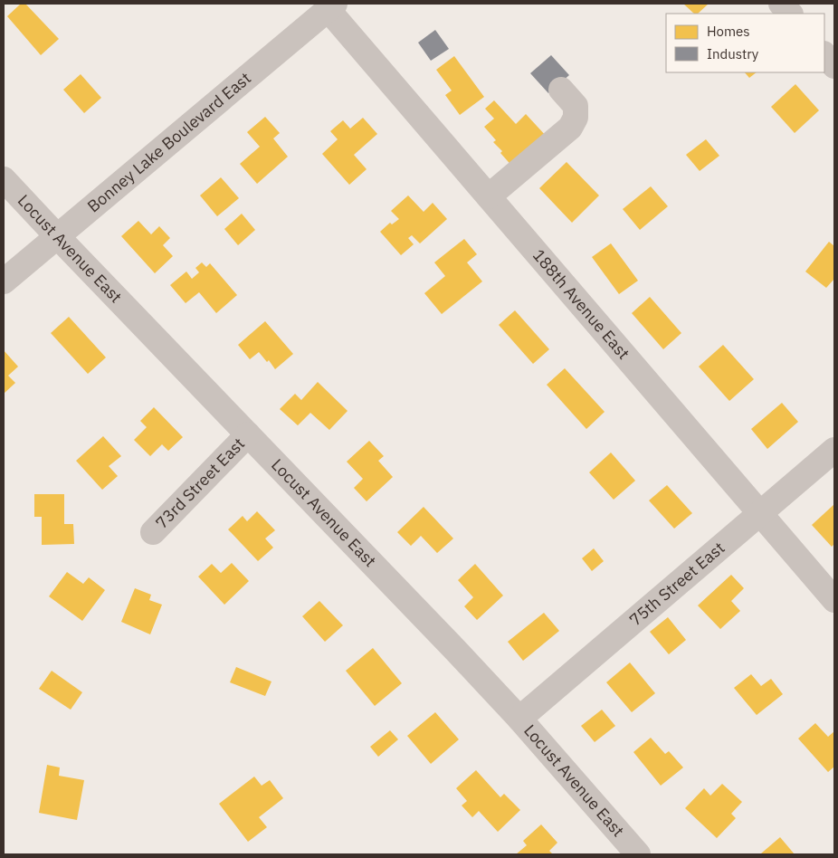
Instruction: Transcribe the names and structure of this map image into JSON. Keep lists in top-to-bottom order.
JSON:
{
  "streets": {
    "street": [
      "Bonney Lake Boulevard East",
      "Locust Avenue East",
      "188th Avenue East",
      "73rd Street East",
      "75th Street East"
    ]
  },
  "crossings": [
    ["Bonney Lake Boulevard East", "Locust Avenue East"],
    ["Bonney Lake Boulevard East", "188th Avenue East"],
    ["Locust Avenue East", "73rd Street East"],
    ["Locust Avenue East", "75th Street East"],
    ["188th Avenue East", "75th Street East"]
  ],
  "legend": ["Homes", "Industry"]
}
